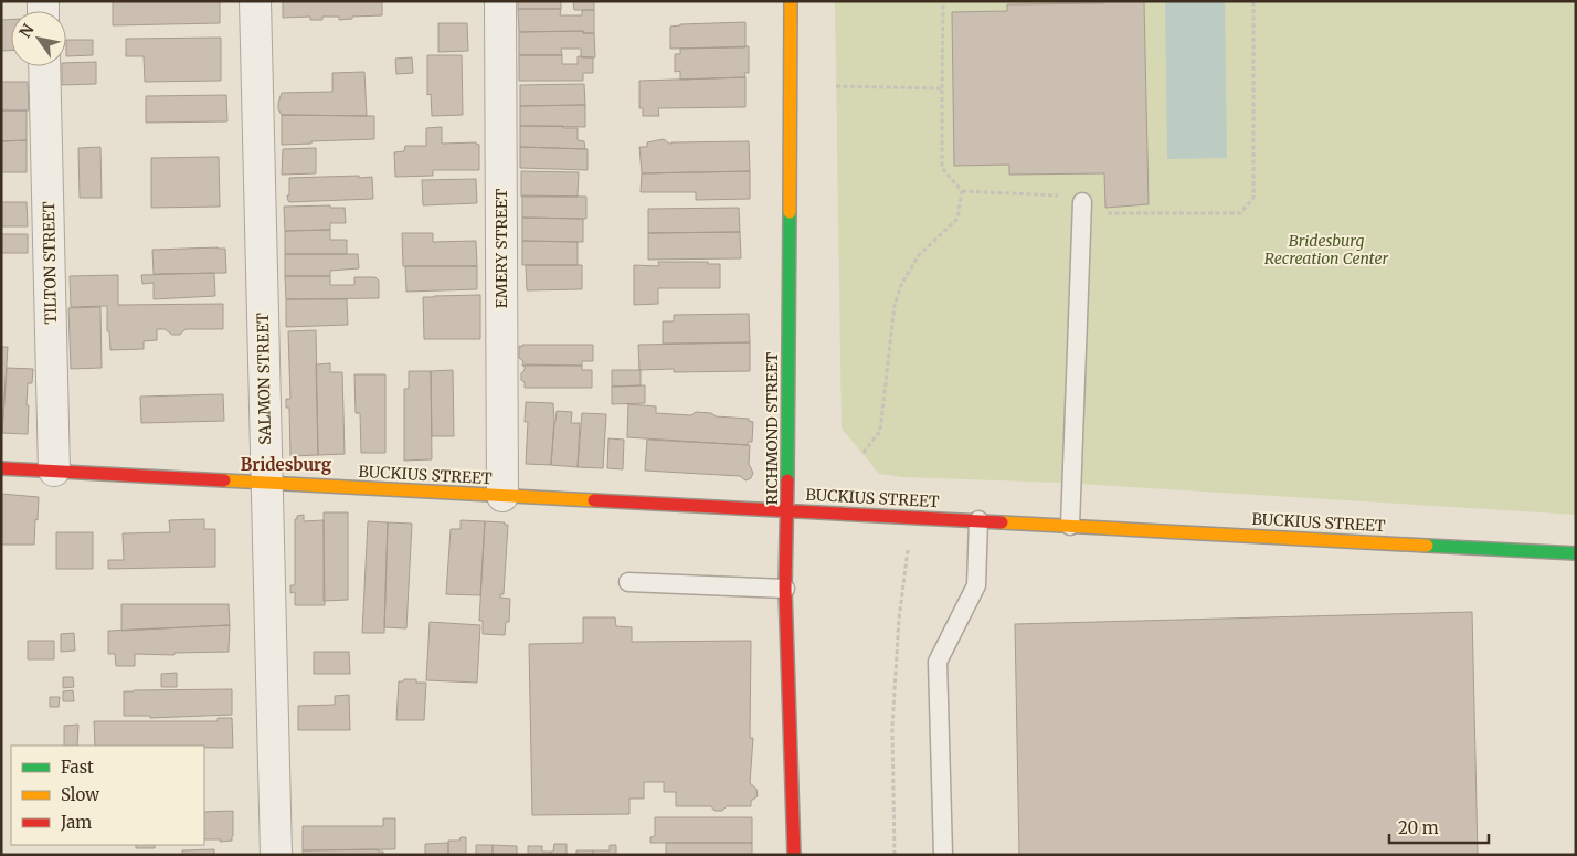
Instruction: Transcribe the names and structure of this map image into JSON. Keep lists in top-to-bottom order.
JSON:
{
  "streets": {
    "street": [
      "EMERY STREET",
      "TILTON STREET",
      "SALMON STREET",
      "RICHMOND STREET",
      "BUCKIUS STREET"
    ]
  },
  "crossings": [
    ["EMERY STREET", "BUCKIUS STREET"],
    ["TILTON STREET", "BUCKIUS STREET"],
    ["SALMON STREET", "BUCKIUS STREET"],
    ["RICHMOND STREET", "BUCKIUS STREET"]
  ],
  "districts": ["Bridesburg"],
  "parks": ["Bridesburg Recreation Center"],
  "legend": ["Fast", "Slow", "Jam"],
  "scale_bar": "20 m",
  "north": "top left"
}
